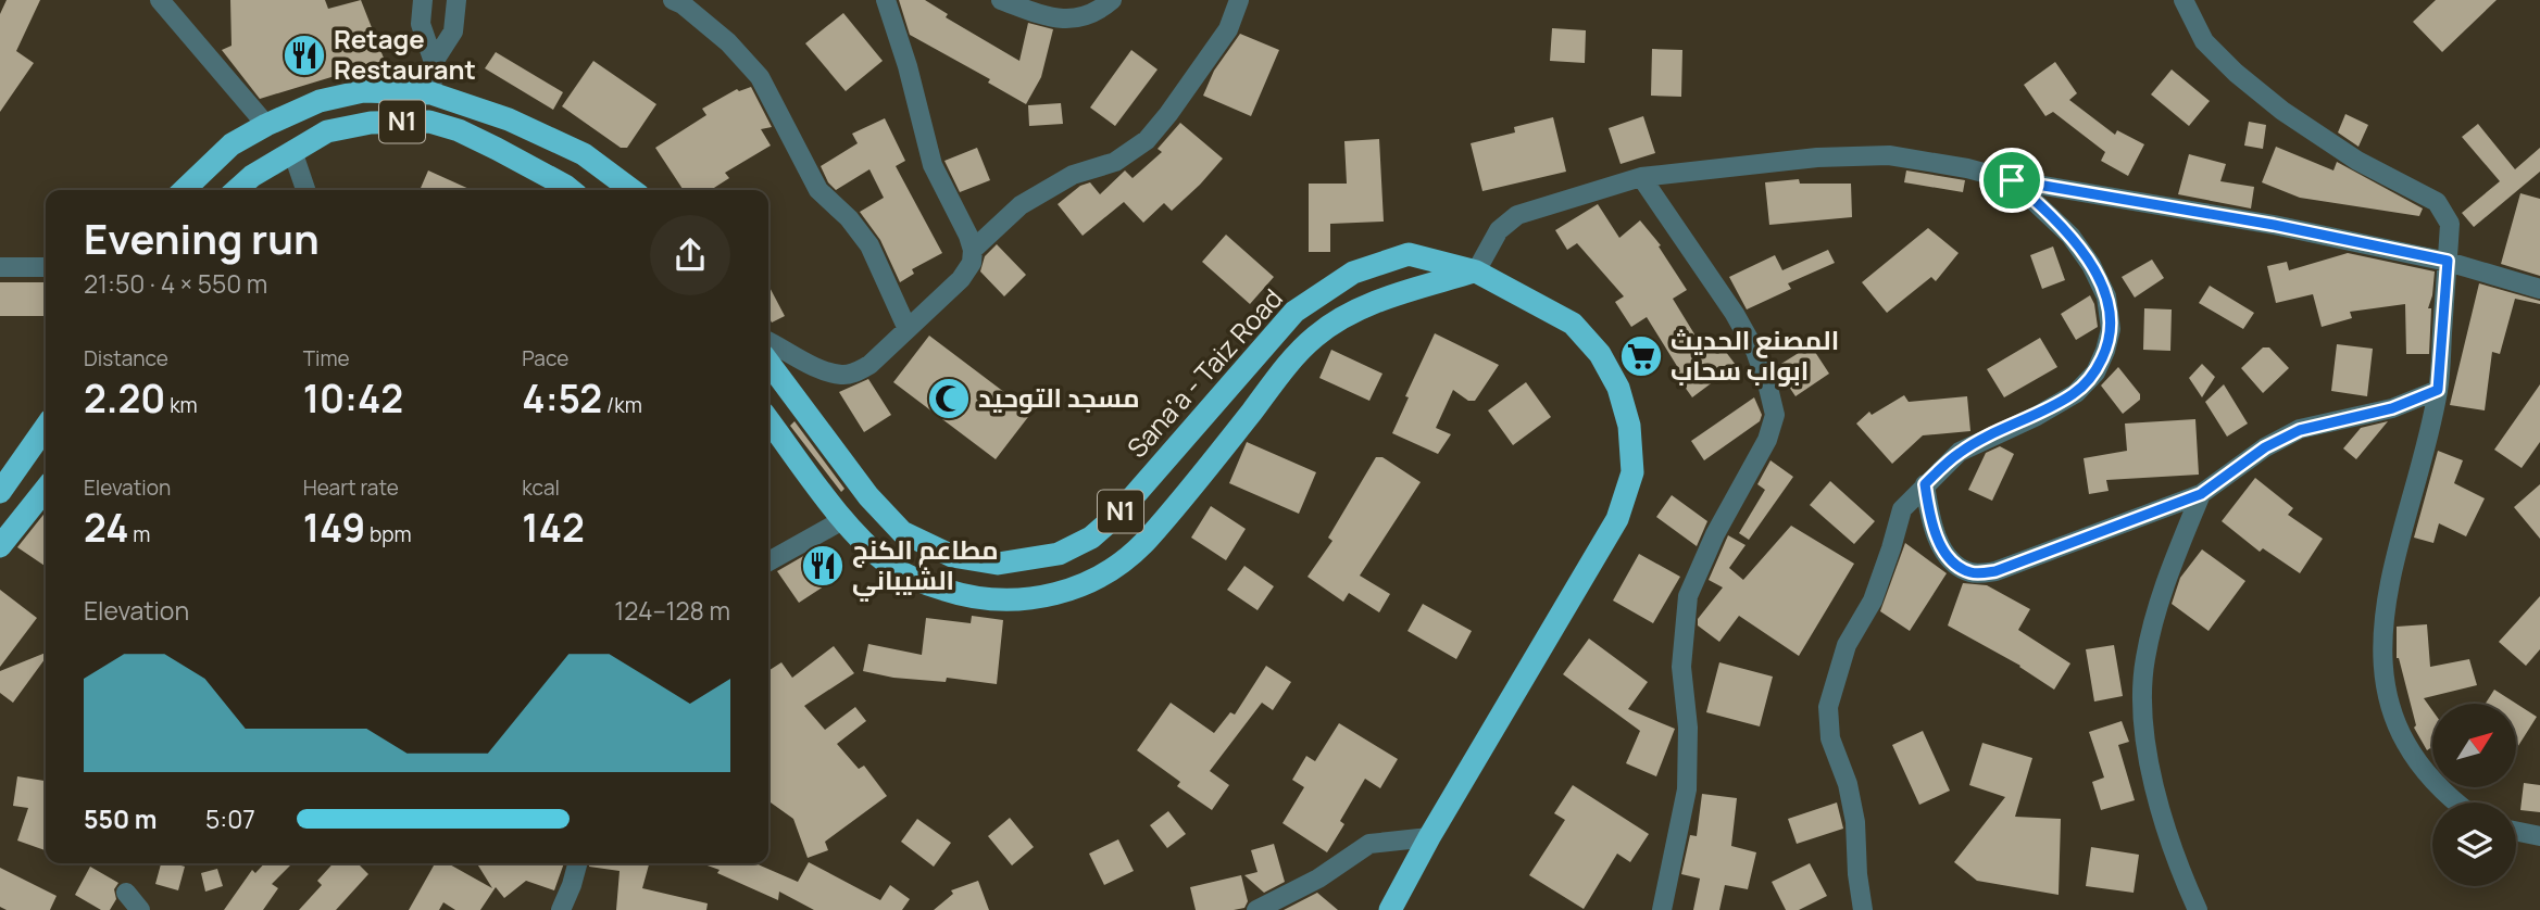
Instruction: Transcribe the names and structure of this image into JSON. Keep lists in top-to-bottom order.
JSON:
{
  "streets": {
    "highway": ["N1", "Sana'a - Taiz Road"]
  },
  "crossings": [
    ["N1", "Sana'a - Taiz Road"]
  ],
  "places": {
    "restaurant": ["Retage Restaurant", "مطاعم الكنج الشيباني"],
    "supermarket": ["المصنع الحديث ابواب سحاب"],
    "mosque": ["مسجد التوحيد"]
  },
  "north": "top right",
  "page": {
    "heading": ["Evening run", "21:50 · 4 × 550 m"],
    "stats": [
      ["Distance", "2.20 km"],
      ["Time", "10:42"],
      ["Pace", "4:52 /km"],
      ["Elevation", "24 m"],
      ["Heart rate", "149 bpm"],
      ["kcal", "142"]
    ],
    "chart": ["Elevation", "124–128 m"],
    "list": [
      {
        "name": "550 m",
        "note": "5:07"
      }
    ]
  }
}
